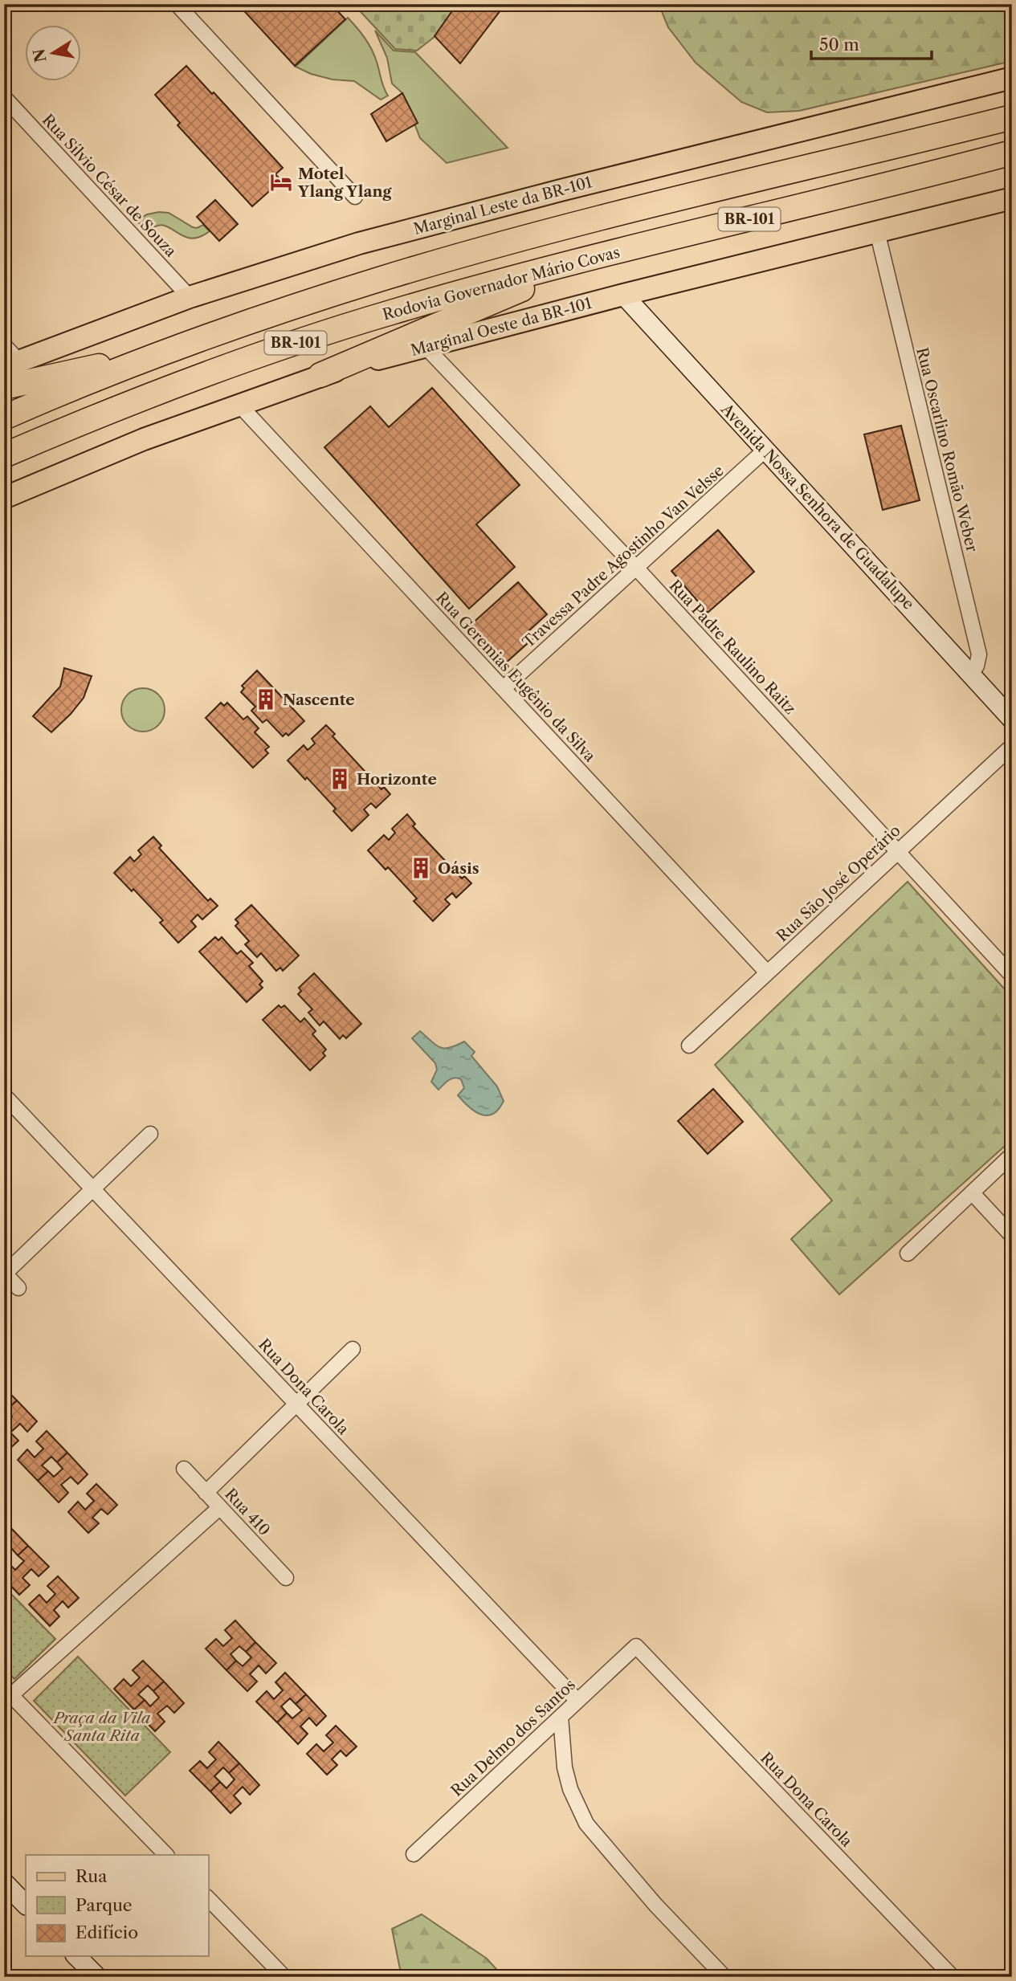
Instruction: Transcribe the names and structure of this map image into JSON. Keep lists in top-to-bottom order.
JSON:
{
  "streets": {
    "highway": ["BR-101", "Rodovia Governador Mário Covas"],
    "main road": ["Marginal Leste da BR-101", "Marginal Oeste da BR-101"],
    "street": [
      "Rua Sílvio César de Souza",
      "Rua Oscarlino Romão Weber",
      "Avenida Nossa Senhora de Guadalupe",
      "Travessa Padre Agostinho Van Velsse",
      "Rua Padre Raulino Raitz",
      "Rua Geremias Eugênio da Silva",
      "Rua São José Operário",
      "Rua Dona Carola",
      "Rua 410",
      "Rua Delmo dos Santos"
    ]
  },
  "crossings": [
    ["Rua Sílvio César de Souza", "Marginal Leste da BR-101"],
    ["Marginal Oeste da BR-101", "Rua Oscarlino Romão Weber"],
    ["Marginal Oeste da BR-101", "Avenida Nossa Senhora de Guadalupe"],
    ["Marginal Oeste da BR-101", "Rua Padre Raulino Raitz"],
    ["Marginal Oeste da BR-101", "Rua Geremias Eugênio da Silva"],
    ["Rua Oscarlino Romão Weber", "Avenida Nossa Senhora de Guadalupe"],
    ["Avenida Nossa Senhora de Guadalupe", "Travessa Padre Agostinho Van Velsse"],
    ["Travessa Padre Agostinho Van Velsse", "Rua Padre Raulino Raitz"],
    ["Travessa Padre Agostinho Van Velsse", "Rua Geremias Eugênio da Silva"],
    ["Rua Padre Raulino Raitz", "Rua São José Operário"],
    ["Rua Geremias Eugênio da Silva", "Rua São José Operário"],
    ["Rua Dona Carola", "Rua Delmo dos Santos"]
  ],
  "parks": ["Praça da Vila Santa Rita"],
  "places": {
    "hotel": ["Motel Ylang Ylang"],
    "building": ["Nascente", "Horizonte", "Oásis"]
  },
  "legend": ["Rua", "Parque", "Edifício"],
  "scale_bar": "50 m",
  "north": "left"
}
